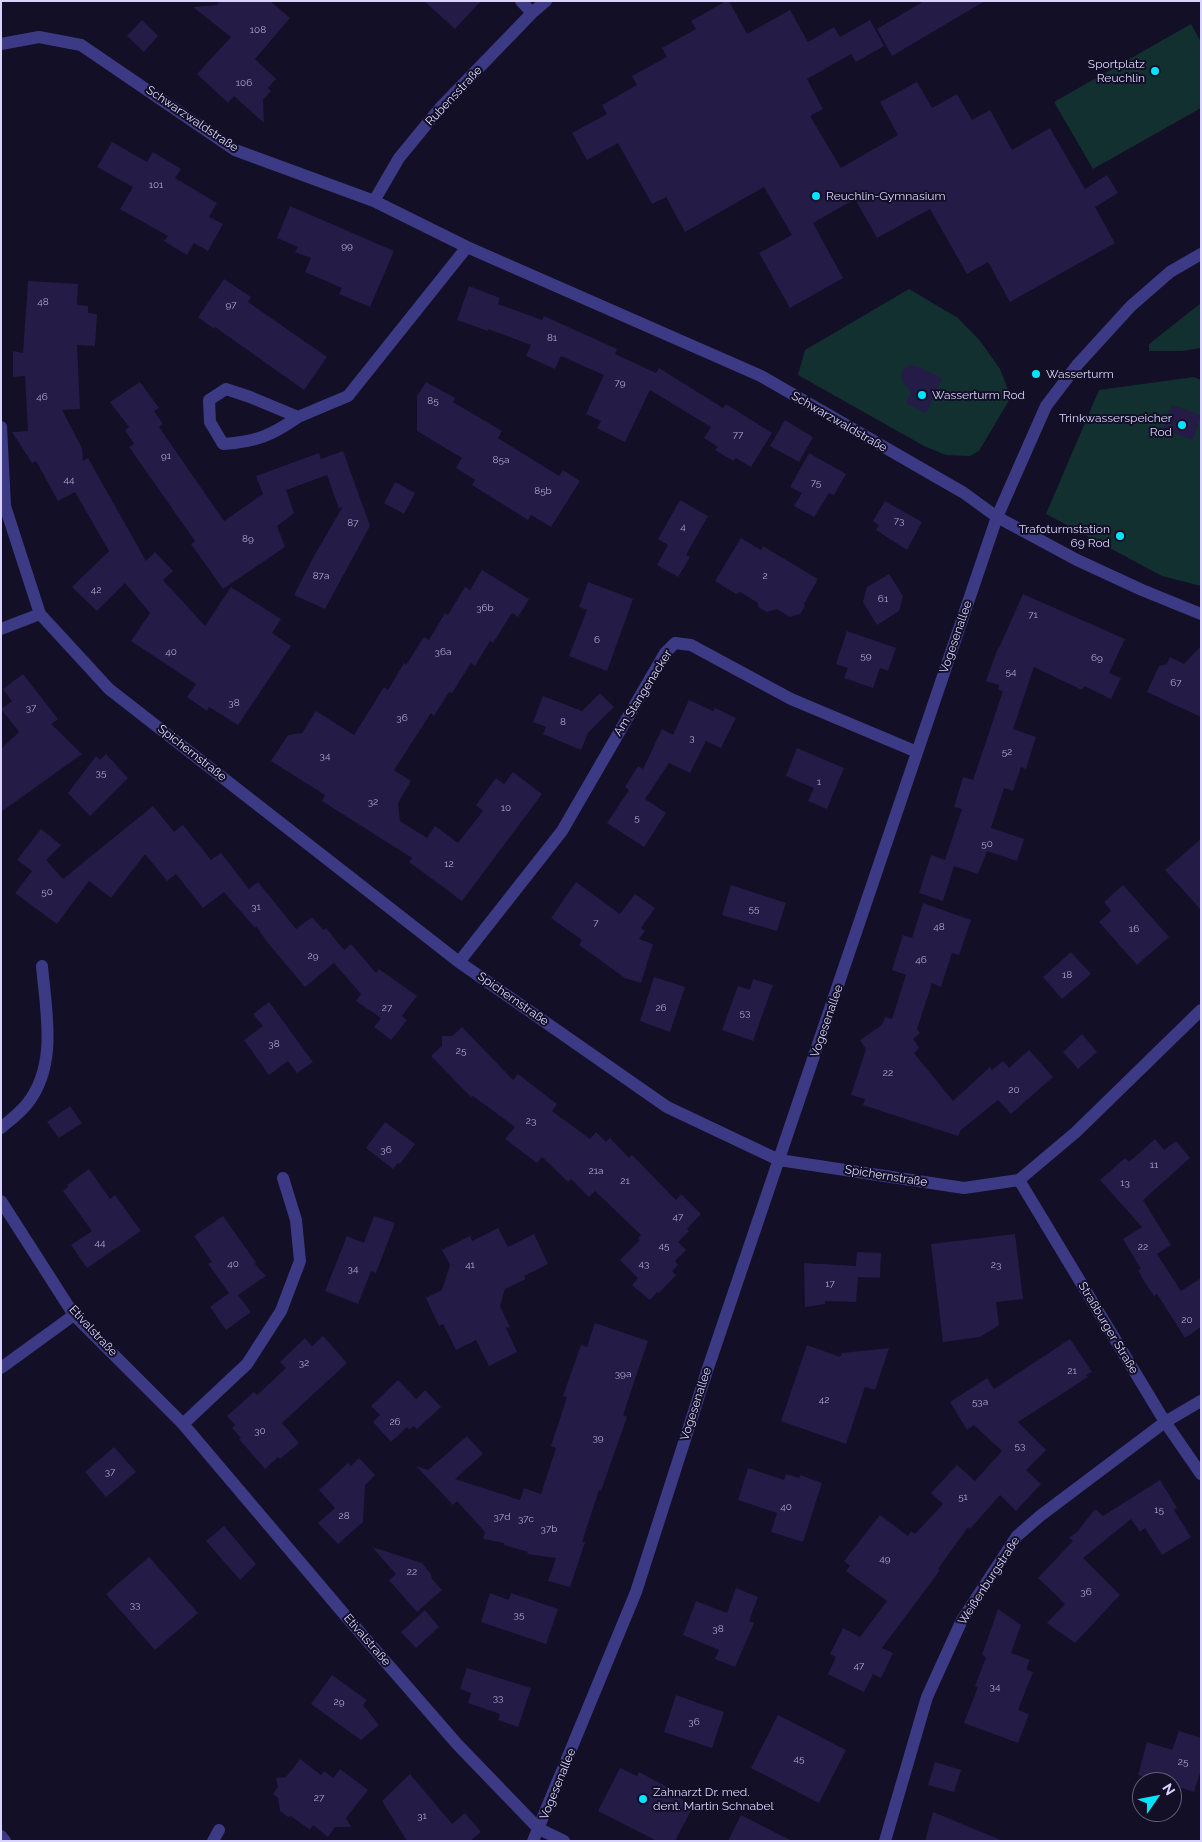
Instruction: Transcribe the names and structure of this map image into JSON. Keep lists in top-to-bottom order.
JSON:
{
  "streets": {
    "street": [
      "Rubensstraße",
      "Schwarzwaldstraße",
      "Vogesenallee",
      "Am Stangenacker",
      "Spichernstraße",
      "Straßburger Straße",
      "Etivalstraße",
      "Weißenburgstraße"
    ]
  },
  "crossings": [
    ["Rubensstraße", "Schwarzwaldstraße"],
    ["Schwarzwaldstraße", "Vogesenallee"],
    ["Vogesenallee", "Am Stangenacker"],
    ["Vogesenallee", "Spichernstraße"],
    ["Vogesenallee", "Etivalstraße"],
    ["Am Stangenacker", "Spichernstraße"],
    ["Spichernstraße", "Straßburger Straße"],
    ["Straßburger Straße", "Weißenburgstraße"]
  ],
  "places": [
    "Sportplatz Reuchlin",
    "Reuchlin-Gymnasium",
    "Wasserturm",
    "Wasserturm Rod",
    "Trinkwasserspeicher Rod",
    "Trafoturmstation 69 Rod",
    "Zahnarzt Dr. med. dent. Martin Schnabel"
  ],
  "house_numbers": [
    "108",
    "106",
    "101",
    "99",
    "48",
    "97",
    "81",
    "79",
    "46",
    "85",
    "77",
    "91",
    "85a",
    "44",
    "75",
    "85b",
    "73",
    "87",
    "4",
    "89",
    "87a",
    "2",
    "42",
    "61",
    "36b",
    "71",
    "6",
    "40",
    "36a",
    "59",
    "69",
    "54",
    "67",
    "38",
    "37",
    "36",
    "8",
    "3",
    "52",
    "34",
    "35",
    "1",
    "32",
    "10",
    "5",
    "50",
    "12",
    "50",
    "31",
    "55",
    "7",
    "48",
    "16",
    "29",
    "46",
    "18",
    "27",
    "26",
    "53",
    "38",
    "25",
    "22",
    "20",
    "23",
    "36",
    "11",
    "21a",
    "21",
    "13",
    "47",
    "44",
    "45",
    "22",
    "40",
    "43",
    "41",
    "23",
    "34",
    "17",
    "20",
    "32",
    "21",
    "39a",
    "42",
    "53a",
    "26",
    "30",
    "39",
    "53",
    "37",
    "51",
    "40",
    "15",
    "28",
    "37d",
    "37c",
    "37b",
    "49",
    "22",
    "36",
    "33",
    "35",
    "38",
    "47",
    "34",
    "33",
    "29",
    "36",
    "45",
    "25",
    "27",
    "31"
  ],
  "north": "top right"
}
